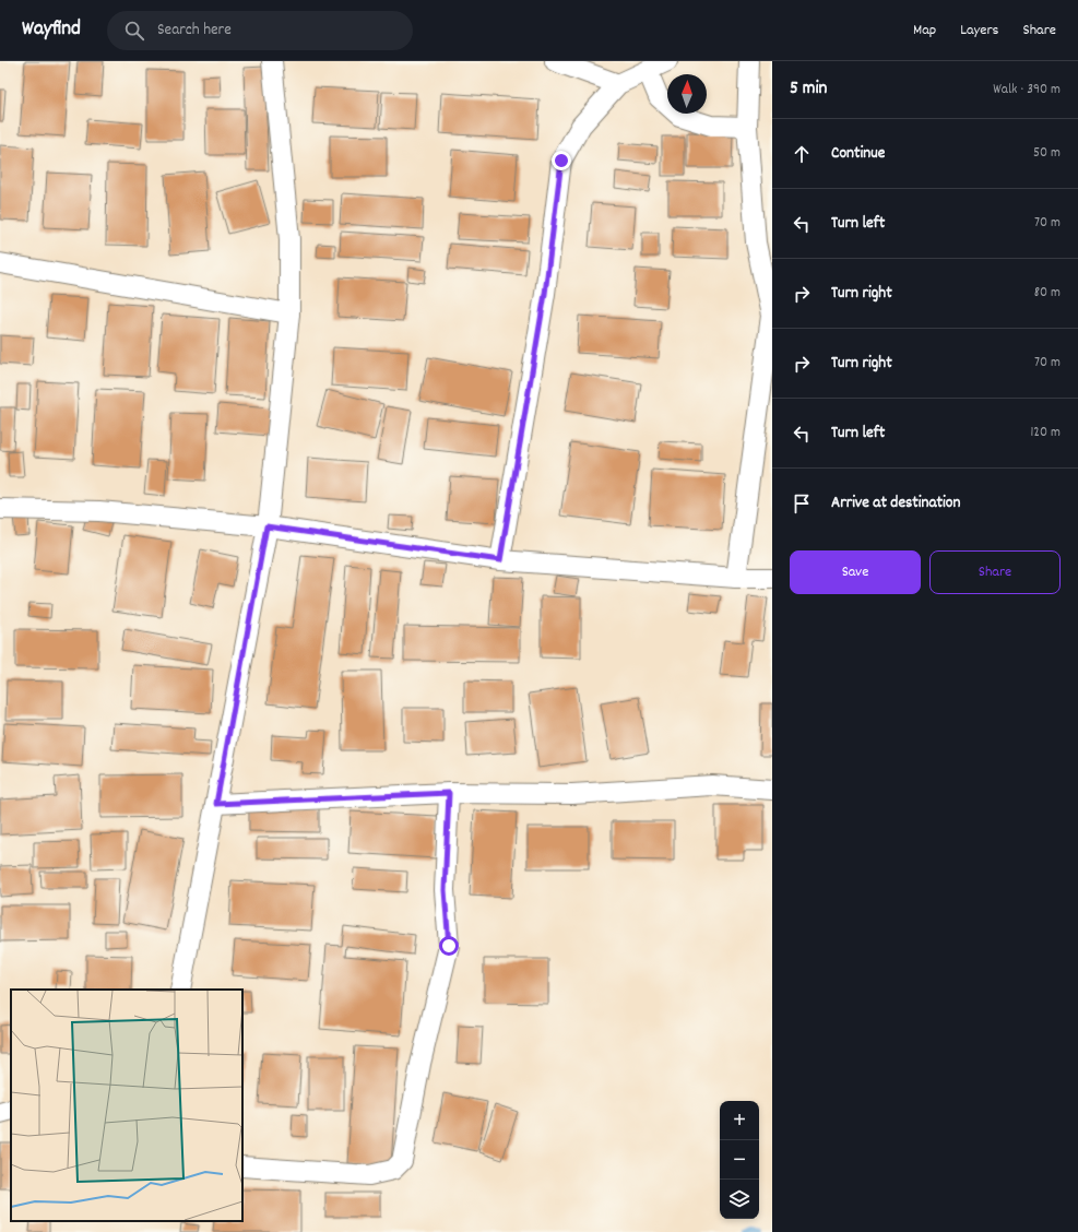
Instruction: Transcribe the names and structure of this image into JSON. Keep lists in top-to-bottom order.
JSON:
{
  "north": "top",
  "page": {
    "header": "Wayfind",
    "search": "Search here",
    "nav": ["Map", "Layers", "Share"],
    "heading": ["5 min", "Walk · 390 m"],
    "list": [
      ["Continue", "50 m"],
      ["Turn left", "70 m"],
      ["Turn right", "80 m"],
      ["Turn right", "70 m"],
      ["Turn left", "120 m"],
      "Arrive at destination"
    ],
    "buttons": ["Save", "Share"],
    "map_buttons": ["+", "−"]
  }
}
